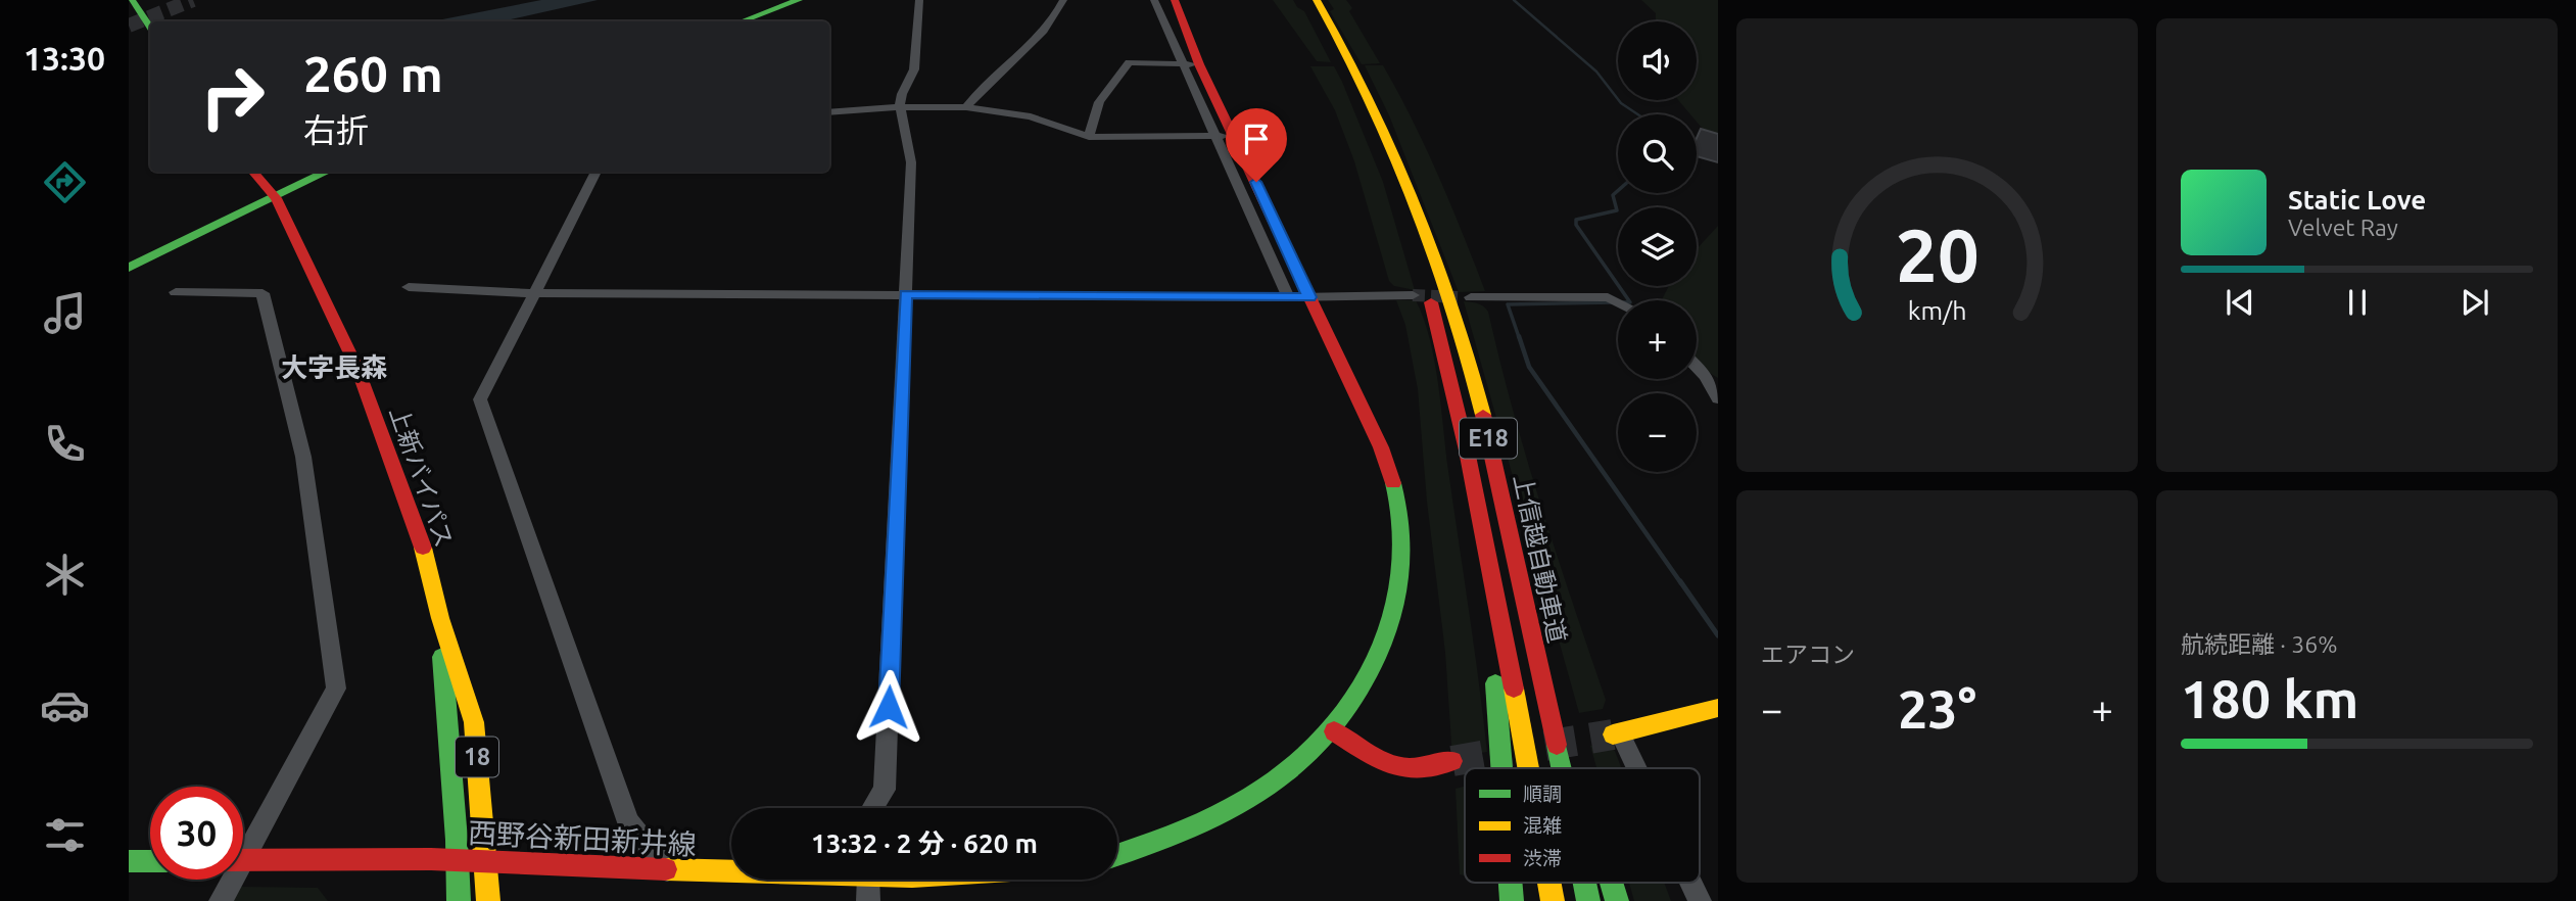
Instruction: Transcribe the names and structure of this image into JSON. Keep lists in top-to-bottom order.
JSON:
{
  "streets": {
    "main road": [
      "E18",
      "上新バイパス",
      "上信越自動車道",
      "18",
      "西野谷新田新井線"
    ]
  },
  "crossings": [
    ["上新バイパス", "西野谷新田新井線"]
  ],
  "districts": ["大字長森"],
  "legend": ["順調", "混雑", "渋滞"],
  "page": {
    "tabs": "13:30",
    "map_buttons": ["+", "−"],
    "turn": ["260 m", "右折"],
    "song": ["Static Love", "Velvet Ray"],
    "tile": [
      "エアコン",
      ["航続距離 · 36%", "180 km"]
    ],
    "heat": ["−", "23°", "+"],
    "limit": "30",
    "trip": "13:32 · 2 分 · 620 m",
    "gauge": ["20", "km/h"]
  }
}
